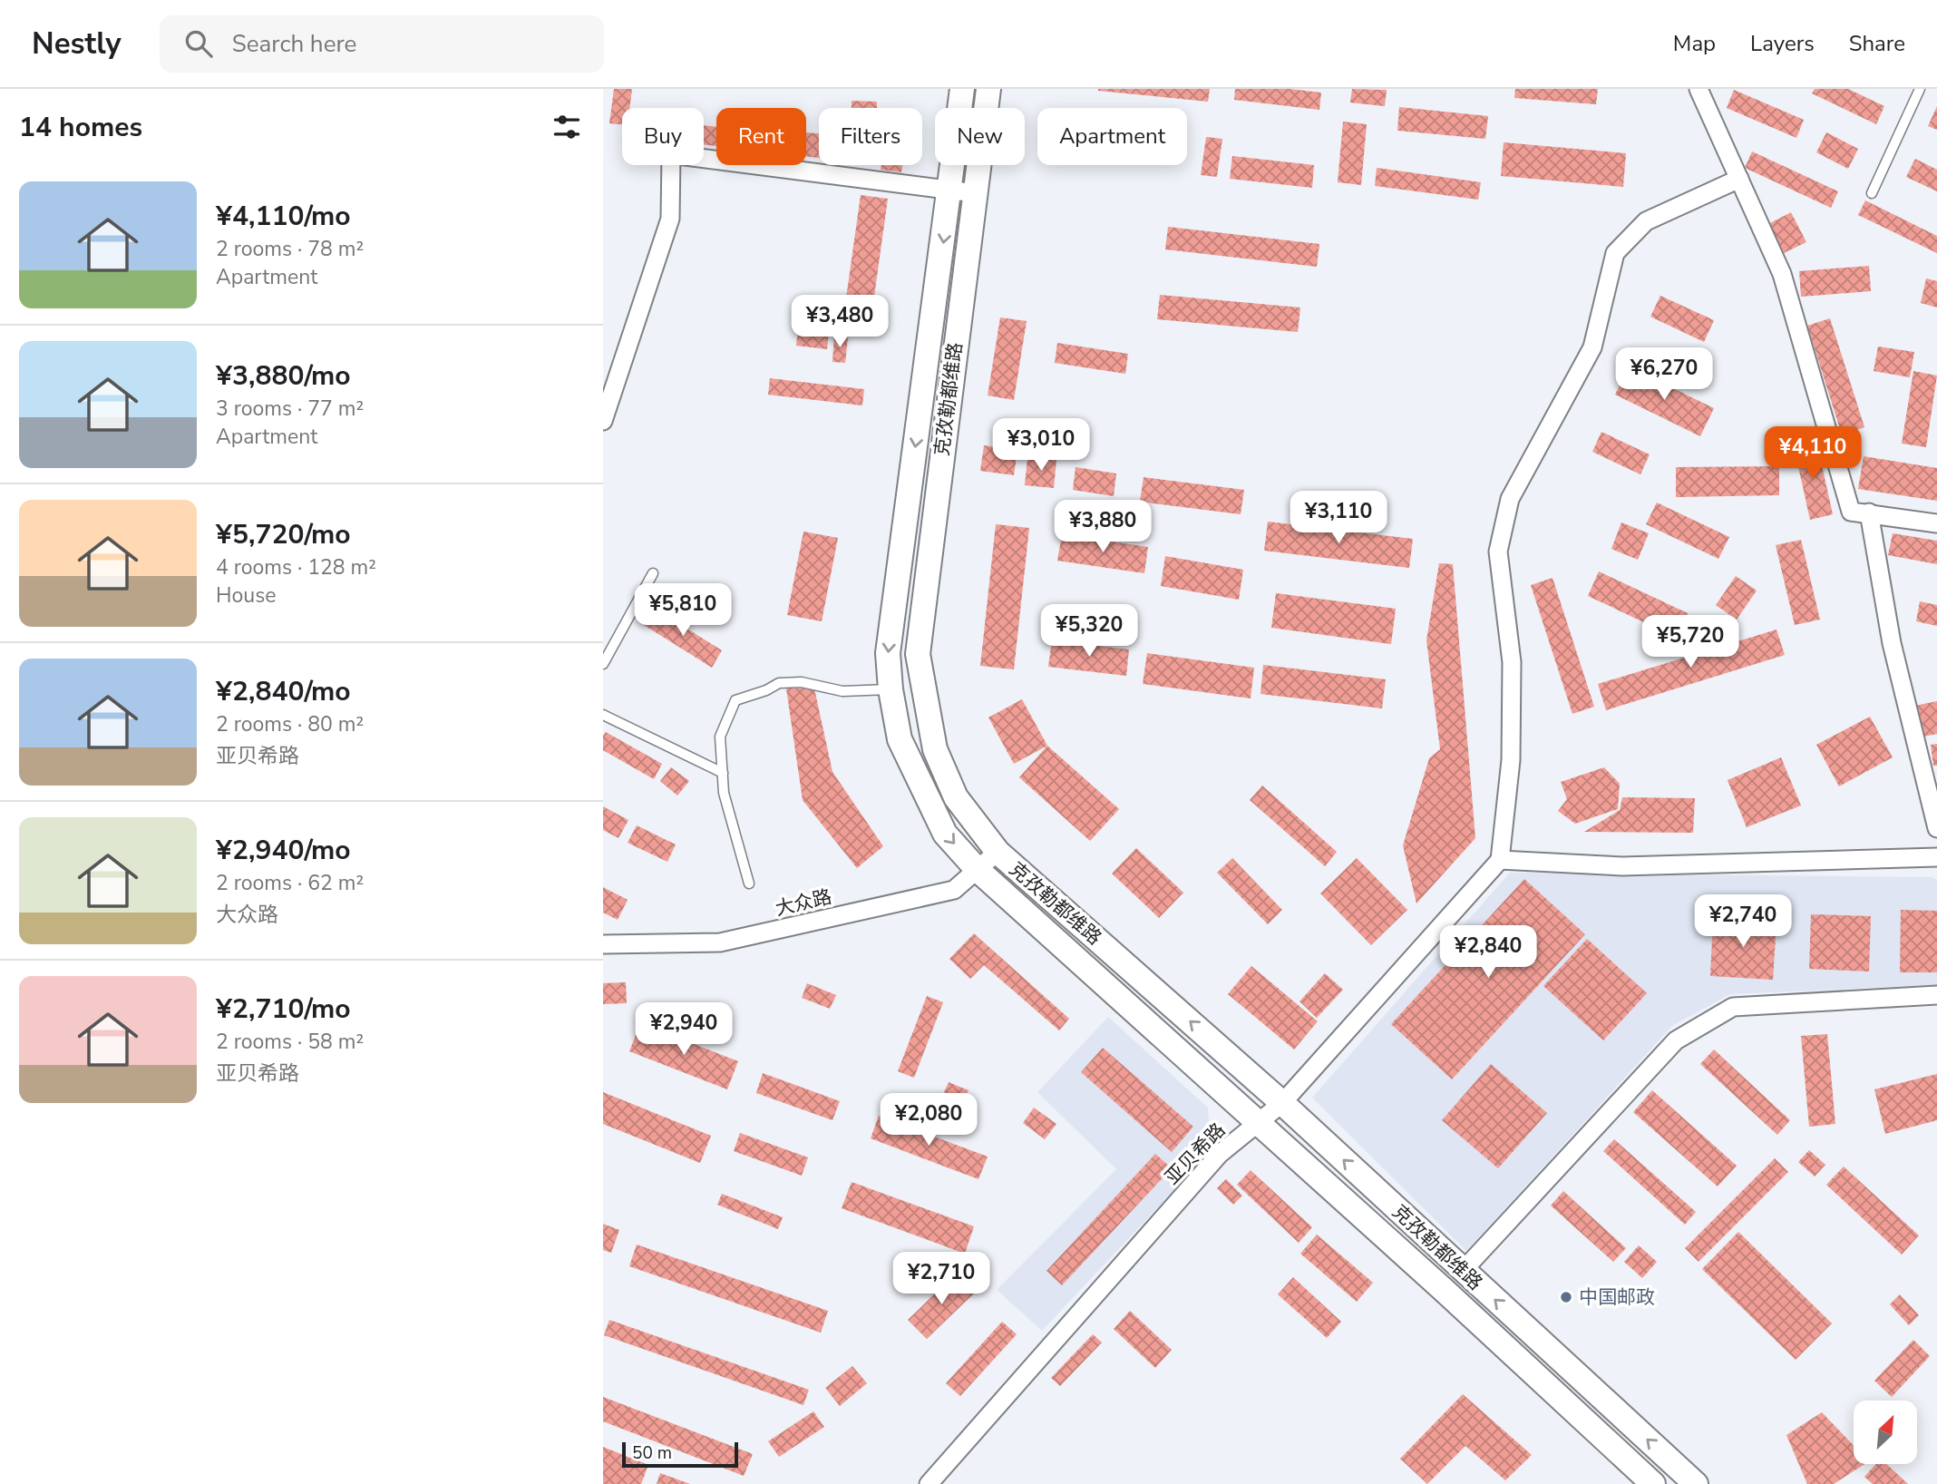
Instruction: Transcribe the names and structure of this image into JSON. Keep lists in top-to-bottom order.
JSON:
{
  "streets": {
    "main road": ["克孜勒都维路"],
    "street": ["大众路", "亚贝希路"]
  },
  "crossings": [
    ["克孜勒都维路", "大众路"],
    ["克孜勒都维路", "亚贝希路"]
  ],
  "places": ["中国邮政"],
  "scale_bar": "50 m",
  "north": "top right",
  "page": {
    "header": "Nestly",
    "search": "Search here",
    "nav": ["Map", "Layers", "Share"],
    "heading": "14 homes",
    "chip": [
      "Buy",
      "Rent",
      "Filters",
      "New",
      "Apartment"
    ],
    "list": [
      {
        "name": "¥4,110/mo",
        "note": "2 rooms · 78 m² · Apartment"
      },
      {
        "name": "¥3,880/mo",
        "note": "3 rooms · 77 m² · Apartment"
      },
      {
        "name": "¥5,720/mo",
        "note": "4 rooms · 128 m² · House"
      },
      {
        "name": "¥2,840/mo",
        "note": "2 rooms · 80 m² · 亚贝希路"
      },
      {
        "name": "¥2,940/mo",
        "note": "2 rooms · 62 m² · 大众路"
      },
      {
        "name": "¥2,710/mo",
        "note": "2 rooms · 58 m² · 亚贝希路"
      }
    ],
    "price": [
      "¥3,480",
      "¥6,270",
      "¥3,010",
      "¥4,110",
      "¥3,110",
      "¥3,880",
      "¥5,810",
      "¥5,320",
      "¥5,720",
      "¥2,740",
      "¥2,840",
      "¥2,940",
      "¥2,080",
      "¥2,710"
    ],
    "scale": "50 m"
  }
}
